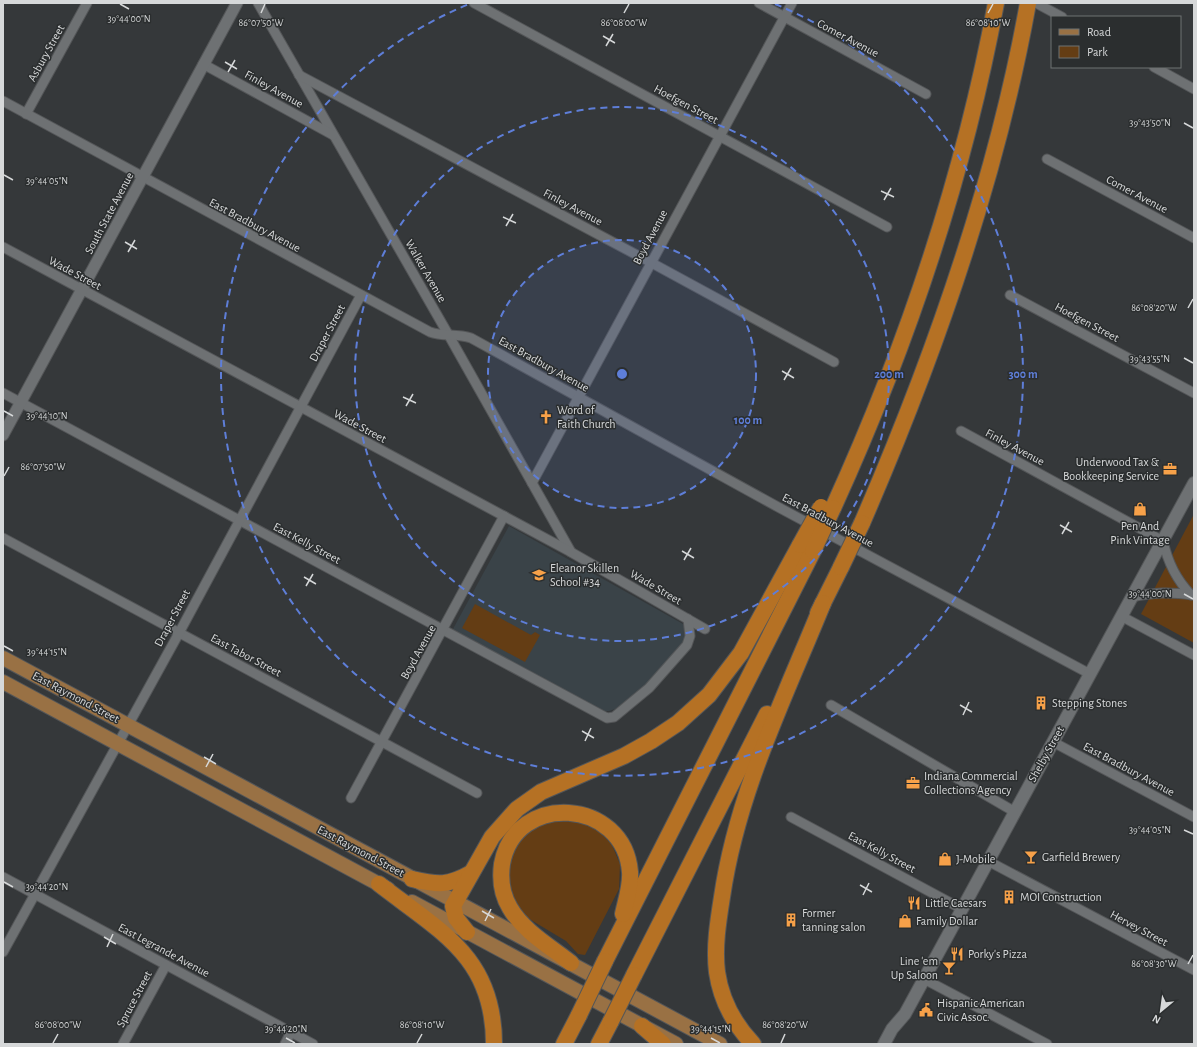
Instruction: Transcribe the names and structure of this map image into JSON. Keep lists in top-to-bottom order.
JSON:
{
  "streets": {
    "main road": ["East Raymond Street", "Shelby Street"],
    "street": [
      "Comer Avenue",
      "Asbury Street",
      "Finley Avenue",
      "Hoefgen Street",
      "South State Avenue",
      "East Bradbury Avenue",
      "Boyd Avenue",
      "Walker Avenue",
      "Wade Street",
      "Draper Street",
      "East Kelly Street",
      "East Tabor Street",
      "Hervey Street",
      "East Legrande Avenue",
      "Spruce Street"
    ]
  },
  "crossings": [
    ["Comer Avenue", "Boyd Avenue"],
    ["Asbury Street", "East Bradbury Avenue"],
    ["Finley Avenue", "South State Avenue"],
    ["Finley Avenue", "Boyd Avenue"],
    ["Finley Avenue", "Walker Avenue"],
    ["Finley Avenue", "Shelby Street"],
    ["Hoefgen Street", "Boyd Avenue"],
    ["South State Avenue", "East Bradbury Avenue"],
    ["South State Avenue", "Wade Street"],
    ["South State Avenue", "East Kelly Street"],
    ["East Bradbury Avenue", "Boyd Avenue"],
    ["East Bradbury Avenue", "Walker Avenue"],
    ["East Bradbury Avenue", "Draper Street"],
    ["East Bradbury Avenue", "Shelby Street"],
    ["Boyd Avenue", "Walker Avenue"],
    ["Boyd Avenue", "Wade Street"],
    ["Boyd Avenue", "East Kelly Street"],
    ["Boyd Avenue", "East Tabor Street"],
    ["Walker Avenue", "Wade Street"],
    ["Wade Street", "Draper Street"],
    ["Wade Street", "East Kelly Street"],
    ["Draper Street", "East Kelly Street"],
    ["Draper Street", "East Tabor Street"],
    ["Draper Street", "East Raymond Street"],
    ["Draper Street", "East Legrande Avenue"],
    ["East Kelly Street", "Shelby Street"],
    ["Shelby Street", "Hervey Street"],
    ["East Legrande Avenue", "Spruce Street"]
  ],
  "places": {
    "church": ["Word of Faith Church"],
    "office": ["Underwood Tax & Bookkeeping Service", "Indiana Commercial Collections Agency"],
    "shop": ["Pen And Pink Vintage", "J-Mobile", "Family Dollar"],
    "school or university": ["Eleanor Skillen School #34"],
    "building": ["Stepping Stones", "MOI Construction", "Former tanning salon"],
    "bar": ["Garfield Brewery", "Line 'em Up Saloon"],
    "restaurant": ["Little Caesars", "Porky's Pizza"],
    "public building": ["Hispanic American Civic Assoc."]
  },
  "legend": ["Road", "Park"],
  "north": "bottom left",
  "coordinates": [
    "39°44'00\"N",
    "86°07'50\"W",
    "86°08'00\"W",
    "86°08'10\"W",
    "39°43'50\"N",
    "39°44'05\"N",
    "86°08'20\"W",
    "39°43'55\"N",
    "39°44'10\"N",
    "39°44'15\"N",
    "39°44'20\"N",
    "86°08'30\"W"
  ],
  "rings": ["200 m", "300 m", "100 m"]
}
